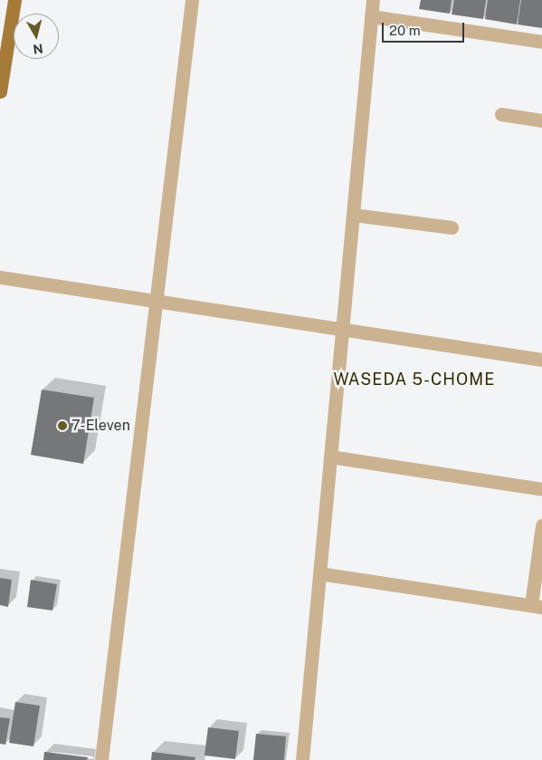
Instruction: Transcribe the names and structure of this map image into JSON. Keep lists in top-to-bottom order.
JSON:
{
  "districts": ["WASEDA 5-CHOME"],
  "places": ["7-Eleven"],
  "scale_bar": "20 m",
  "north": "bottom"
}
